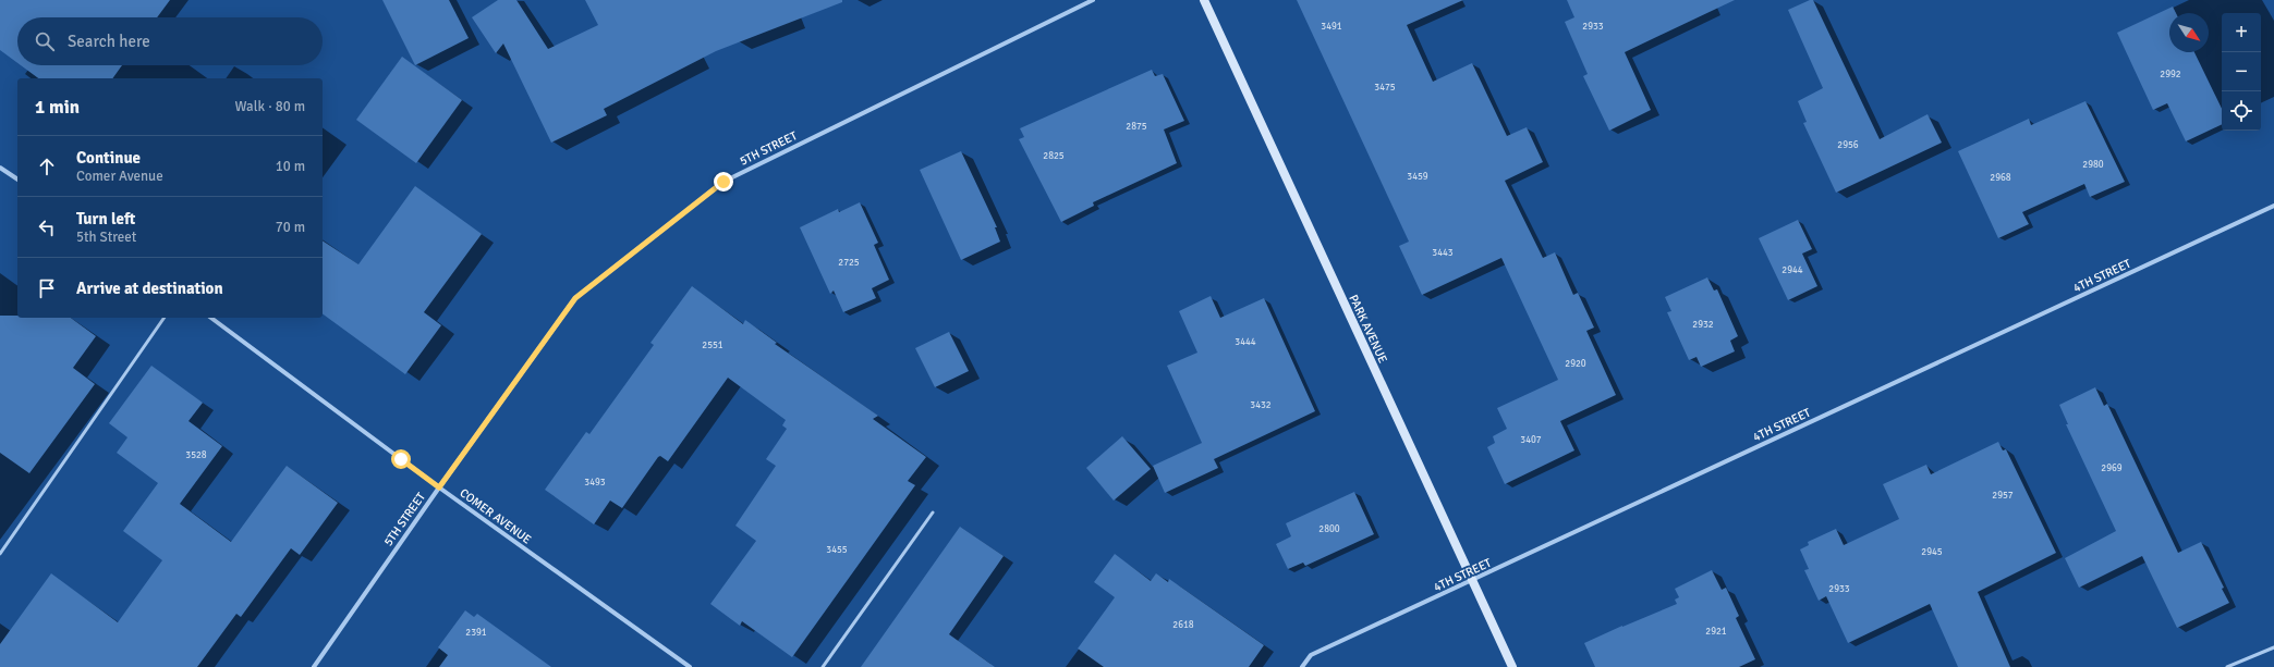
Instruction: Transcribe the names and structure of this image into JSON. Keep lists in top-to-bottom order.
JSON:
{
  "streets": {
    "street": [
      "5TH STREET",
      "4TH STREET",
      "PARK AVENUE",
      "COMER AVENUE"
    ]
  },
  "crossings": [
    ["5TH STREET", "COMER AVENUE"],
    ["4TH STREET", "PARK AVENUE"]
  ],
  "house_numbers": [
    "3491",
    "2933",
    "2992",
    "3475",
    "2875",
    "2956",
    "2825",
    "2980",
    "3459",
    "2968",
    "3443",
    "2725",
    "2944",
    "2932",
    "3444",
    "2551",
    "2920",
    "3432",
    "3407",
    "3528",
    "2969",
    "3493",
    "2957",
    "2800",
    "3455",
    "2945",
    "2933",
    "2618",
    "2921",
    "2391"
  ],
  "north": "bottom right",
  "page": {
    "map_buttons": ["+", "−"],
    "search": "Search here",
    "heading": ["1 min", "Walk · 80 m"],
    "list": [
      ["Continue", "Comer Avenue", "10 m"],
      ["Turn left", "5th Street", "70 m"],
      "Arrive at destination"
    ]
  }
}
